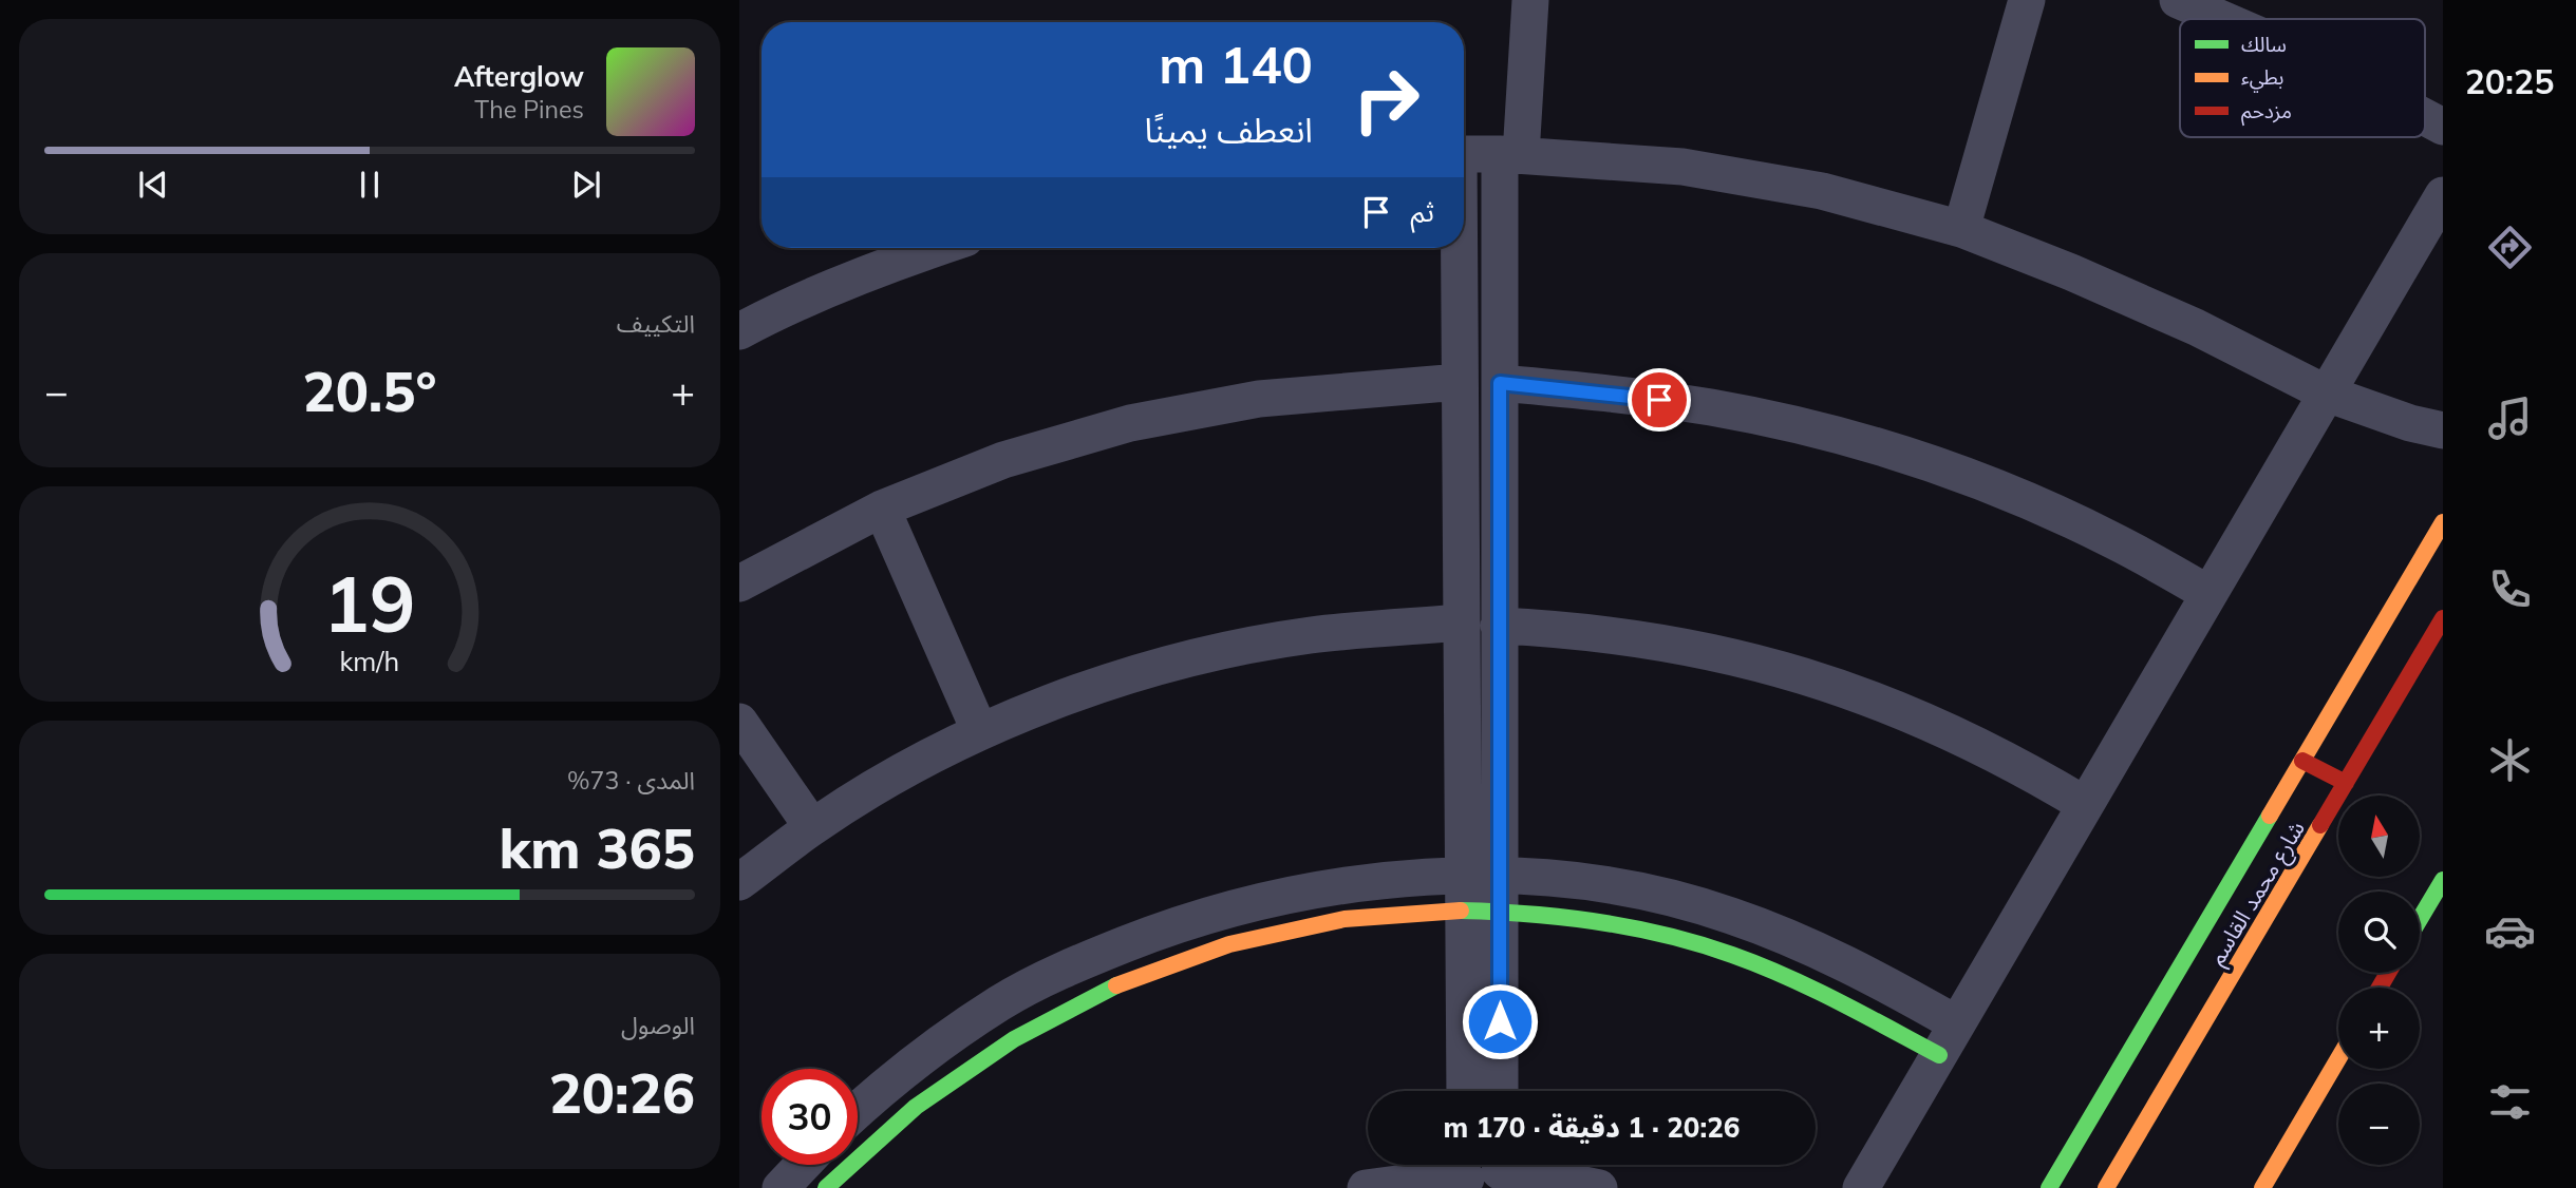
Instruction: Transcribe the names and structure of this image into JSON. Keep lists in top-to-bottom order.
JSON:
{
  "streets": {
    "main road": ["شارع محمد القاسم"]
  },
  "legend": ["سالك", "بطيء", "مزدحم"],
  "north": "top",
  "page": {
    "tabs": "20:25",
    "turn": ["140 m", "انعطف يمينًا"],
    "song": ["Afterglow", "The Pines"],
    "then": "ثم",
    "tile": [
      "التكييف",
      ["المدى · 73%", "365 km"],
      ["الوصول", "20:26"]
    ],
    "heat": ["−", "20.5°", "+"],
    "map_buttons": ["+", "−"],
    "limit": "30",
    "trip": "20:26 · 1 دقيقة · 170 m",
    "gauge": ["19", "km/h"]
  }
}
